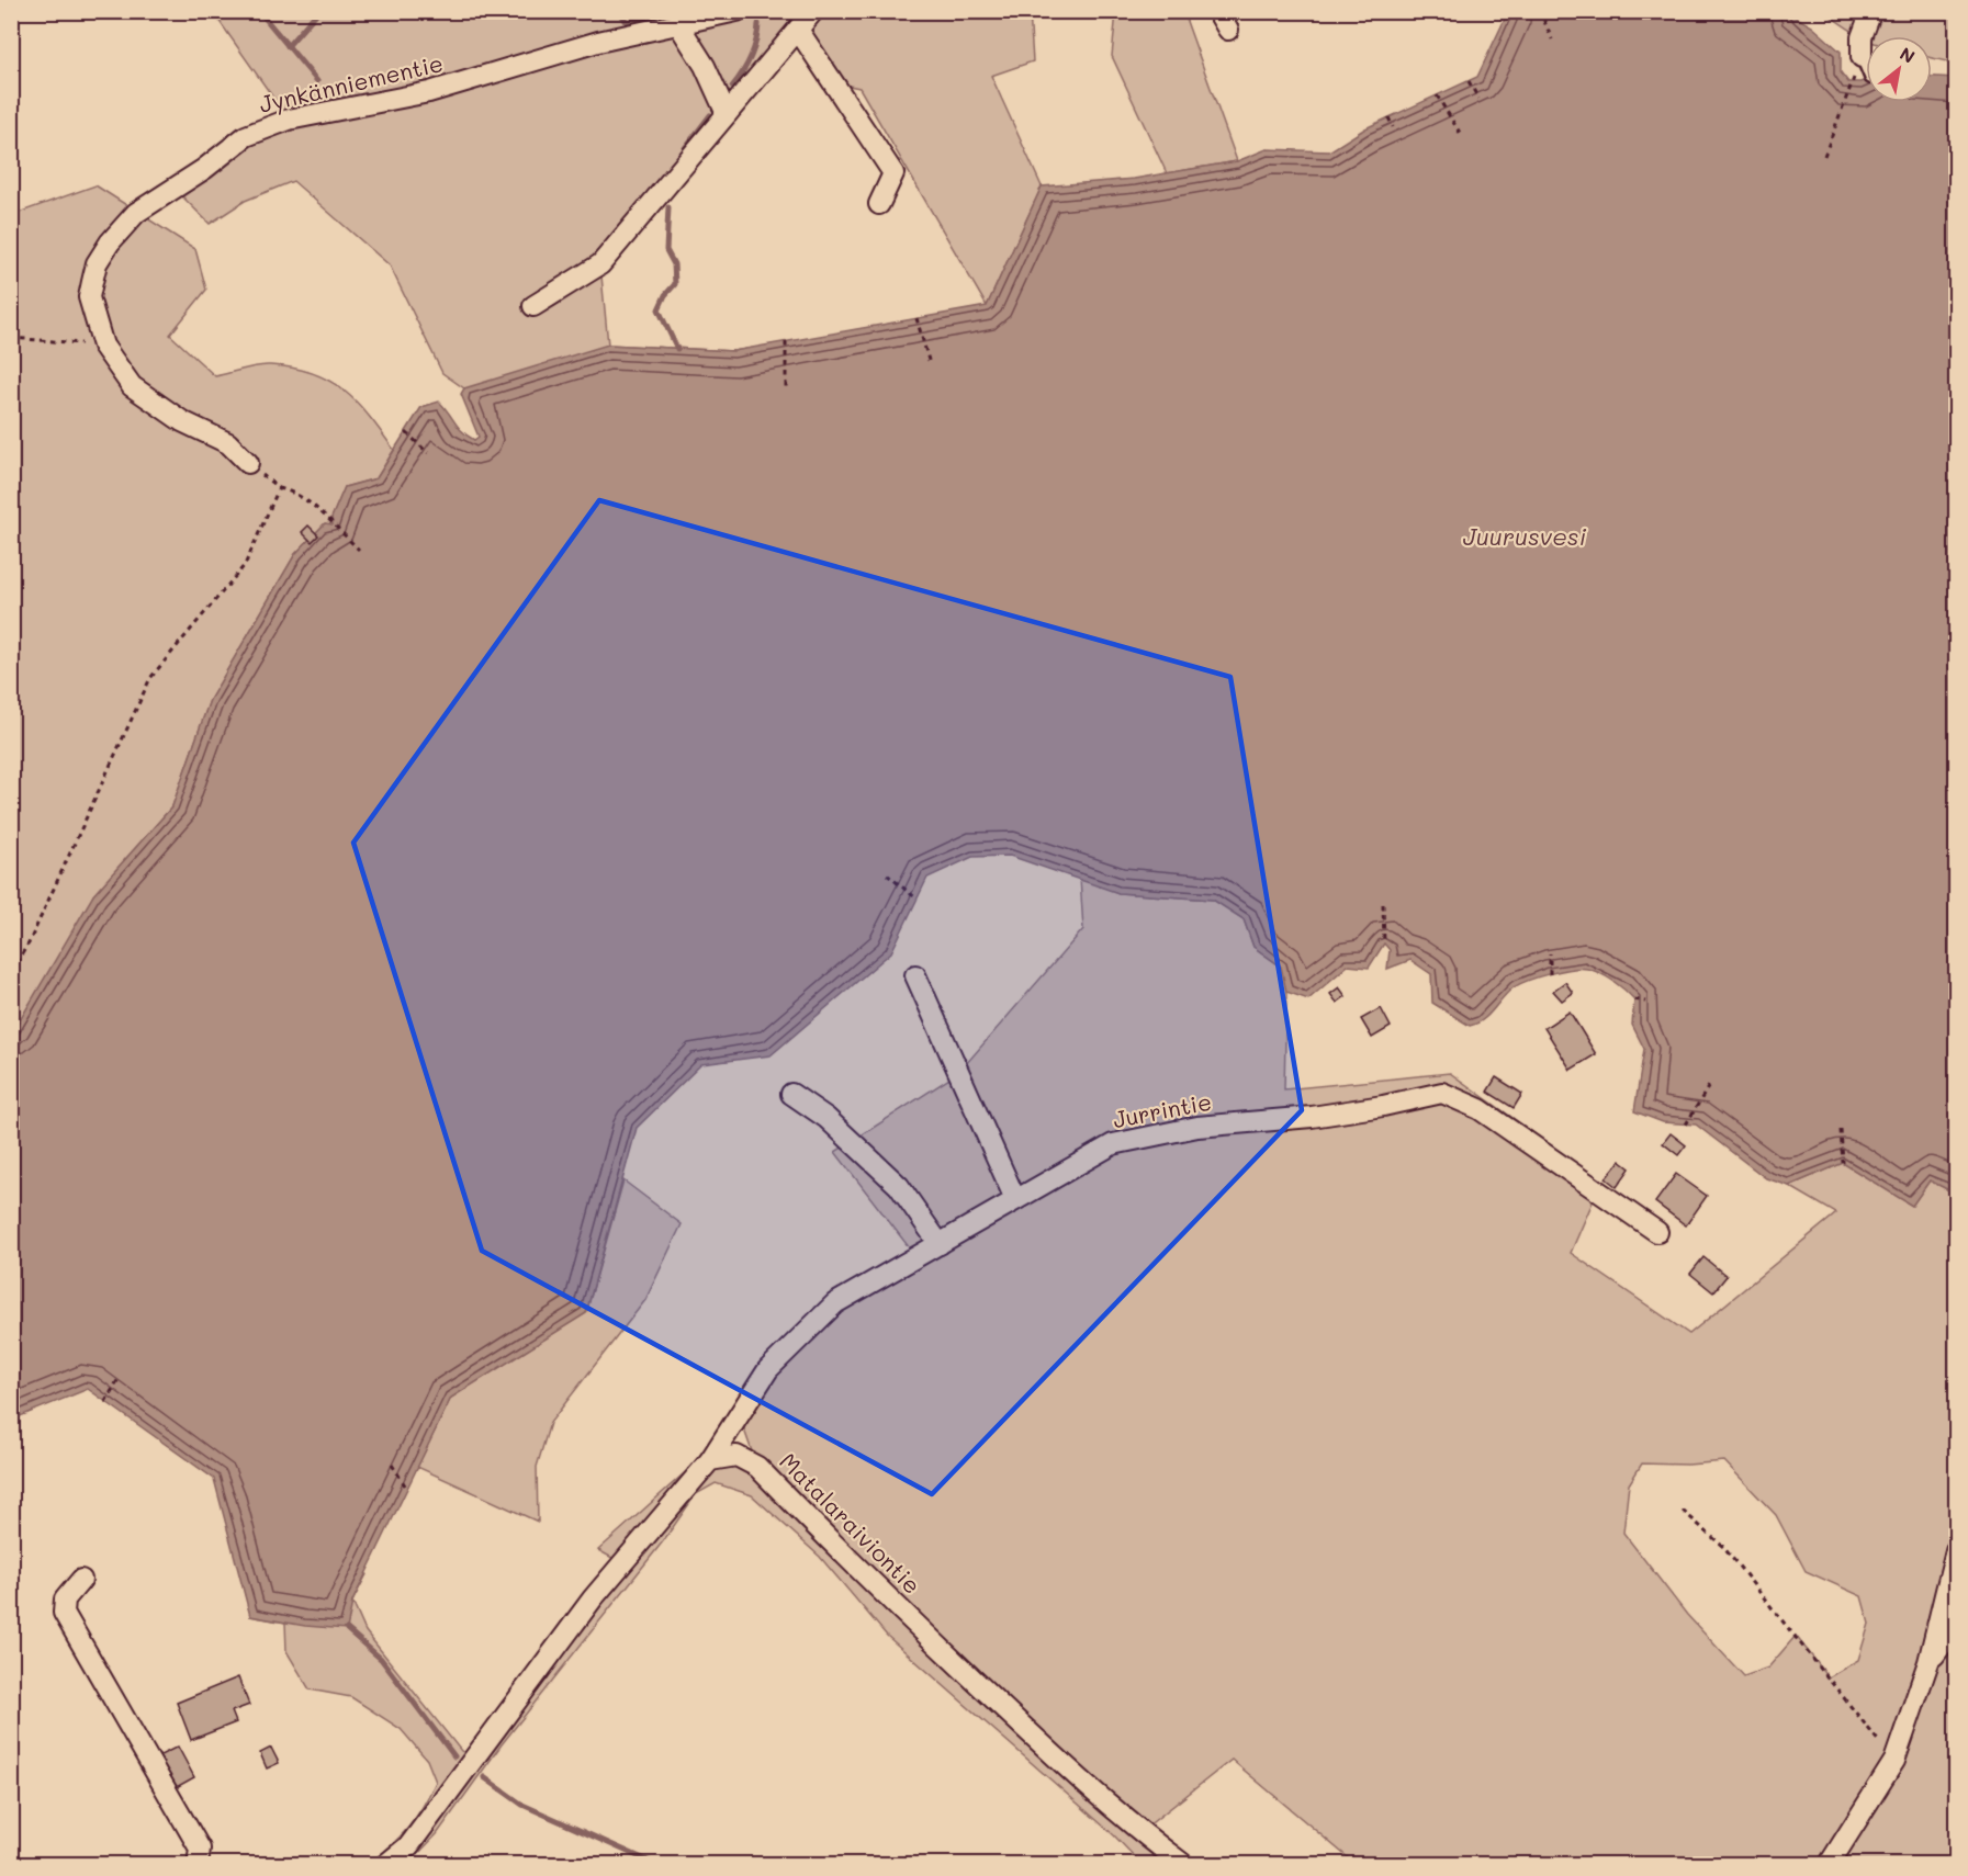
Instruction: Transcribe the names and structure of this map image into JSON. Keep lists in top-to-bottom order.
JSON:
{
  "streets": {
    "street": ["Jynkänniementie", "Jurrintie", "Matalaraiviontie"]
  },
  "crossings": [
    ["Jurrintie", "Matalaraiviontie"]
  ],
  "water": ["Juurusvesi"],
  "north": "top right"
}
